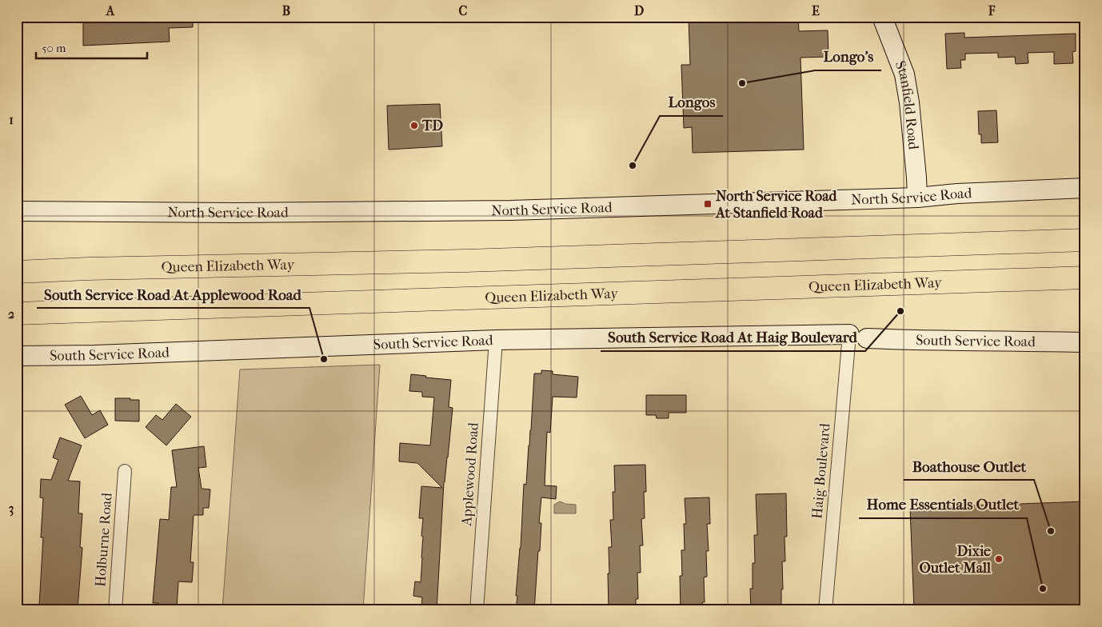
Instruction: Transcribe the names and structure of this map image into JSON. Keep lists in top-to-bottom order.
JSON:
{
  "streets": {
    "highway": ["Queen Elizabeth Way"],
    "main road": ["Stanfield Road", "North Service Road", "South Service Road"],
    "street": ["Haig Boulevard", "Applewood Road", "Holburne Road"]
  },
  "crossings": [
    ["Stanfield Road", "North Service Road"],
    ["South Service Road", "Haig Boulevard"],
    ["South Service Road", "Applewood Road"]
  ],
  "places": {
    "other": [
      "Longo's",
      "TD",
      "Longos",
      "South Service Road At Haig Boulevard",
      "South Service Road At Applewood Road",
      "Boathouse Outlet",
      "Dixie Outlet Mall",
      "Home Essentials Outlet"
    ],
    "transit": ["North Service Road At Stanfield Road"]
  },
  "scale_bar": "50 m",
  "grid": {
    "columns": [
      "A",
      "B",
      "C",
      "D",
      "E",
      "F"
    ],
    "rows": ["1", "2", "3"]
  }
}
